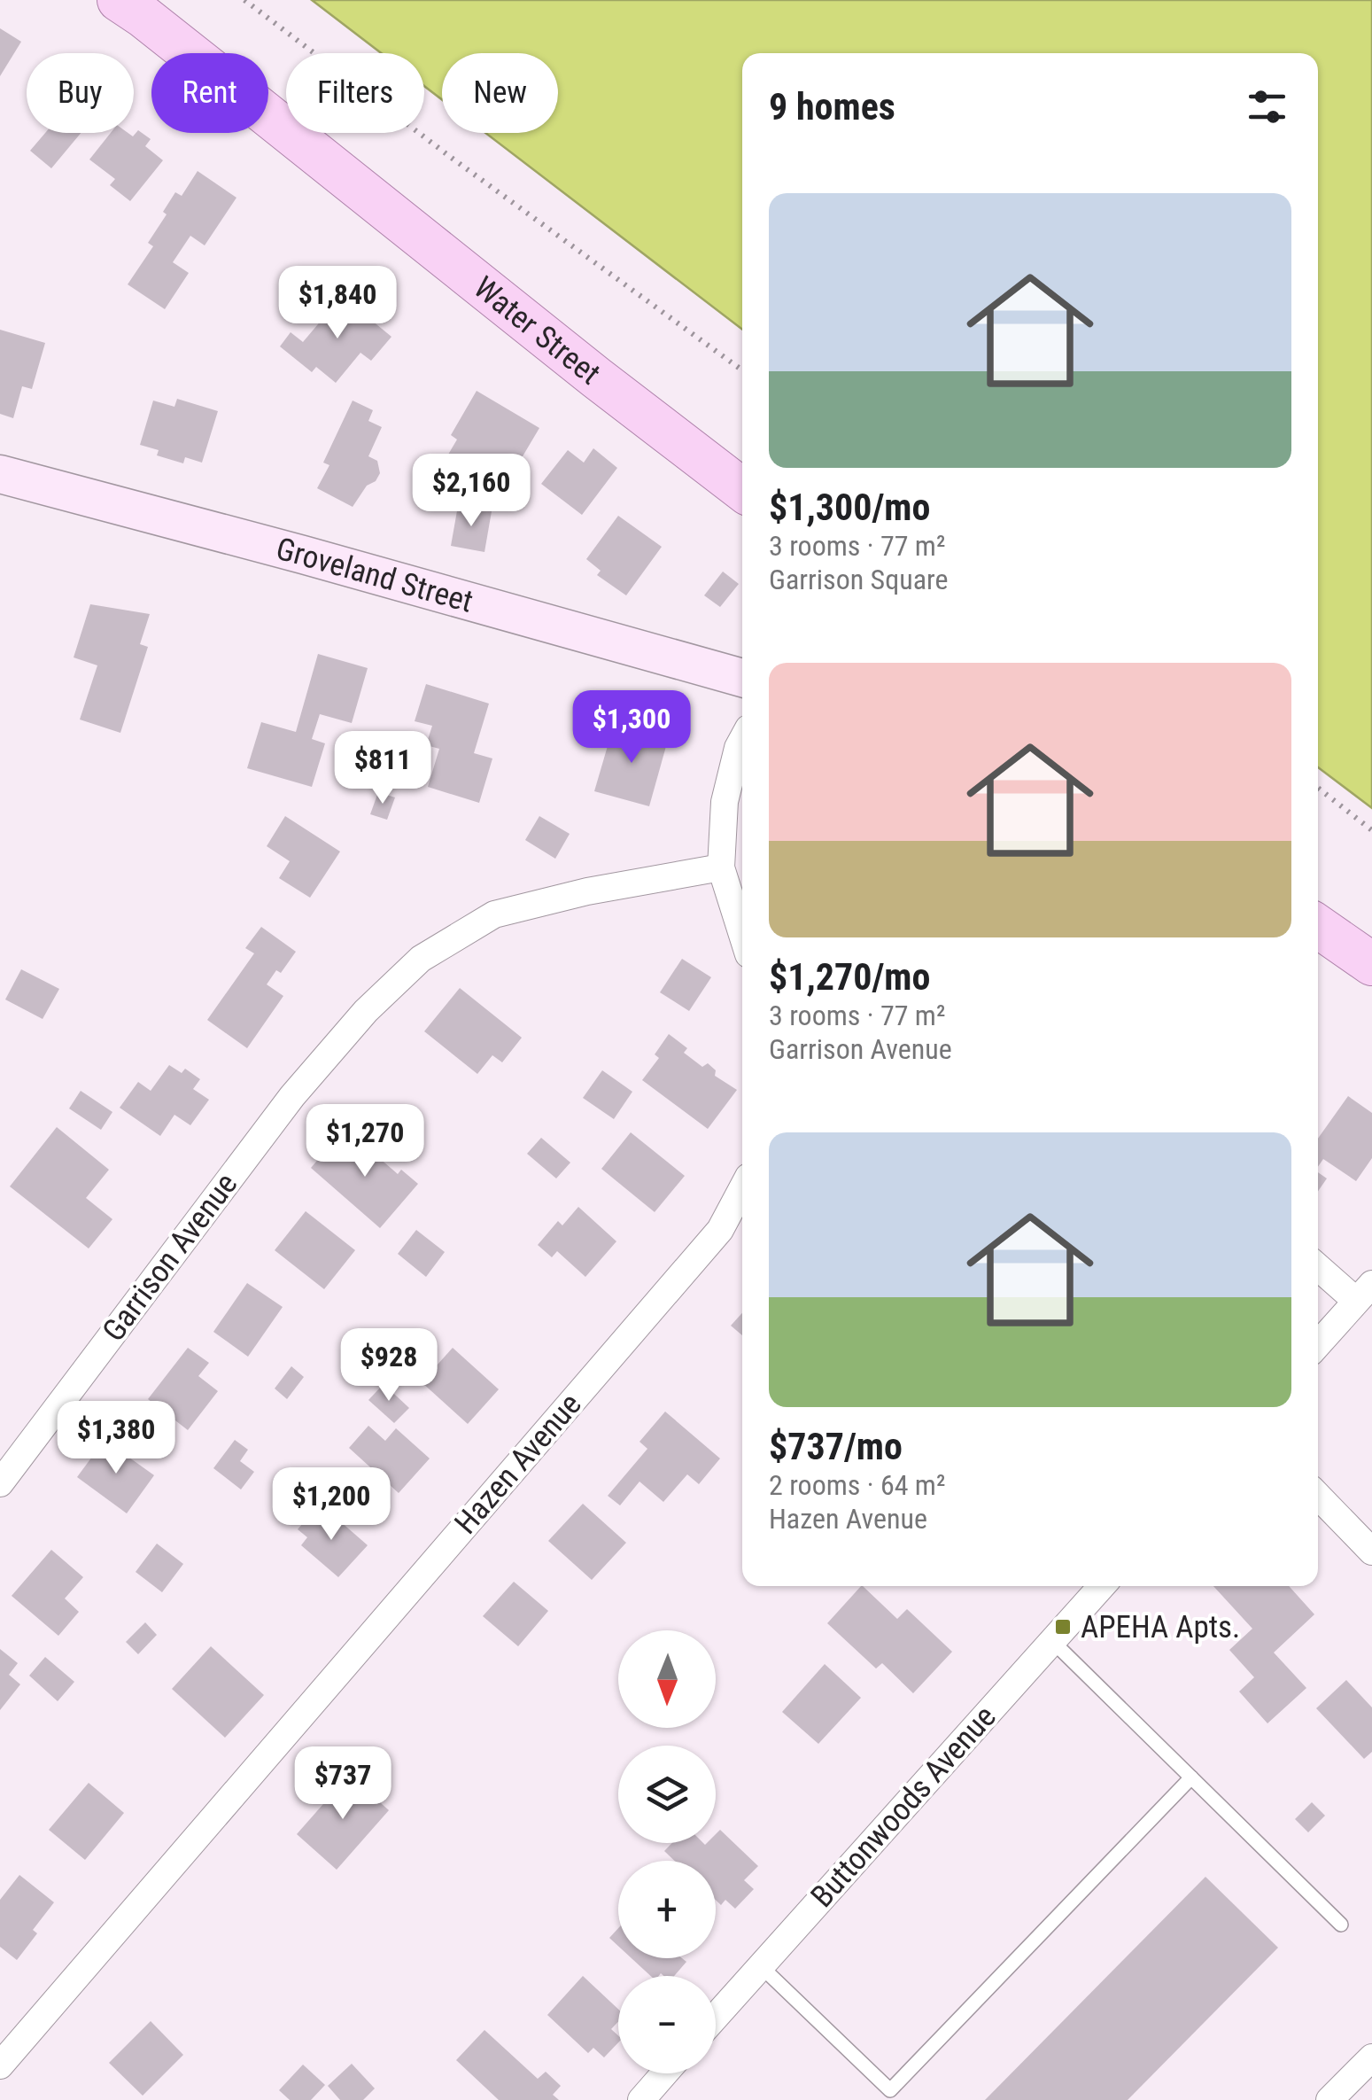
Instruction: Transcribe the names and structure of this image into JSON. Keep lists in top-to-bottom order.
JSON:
{
  "streets": {
    "main road": ["Water Street", "Groveland Street"],
    "street": ["Garrison Avenue", "Hazen Avenue", "Buttonwoods Avenue"]
  },
  "places": {
    "transit": ["APEHA Apts."]
  },
  "north": "bottom",
  "page": {
    "chip": [
      "Buy",
      "Rent",
      "Filters",
      "New"
    ],
    "heading": "9 homes",
    "list": [
      {
        "name": "$1,300/mo",
        "note": "3 rooms · 77 m² · Garrison Square"
      },
      {
        "name": "$1,270/mo",
        "note": "3 rooms · 77 m² · Garrison Avenue"
      },
      {
        "name": "$737/mo",
        "note": "2 rooms · 64 m² · Hazen Avenue"
      }
    ],
    "price": [
      "$1,840",
      "$2,160",
      "$1,300",
      "$811",
      "$1,270",
      "$928",
      "$1,380",
      "$1,200",
      "$737"
    ],
    "map_buttons": ["+", "−"]
  }
}
